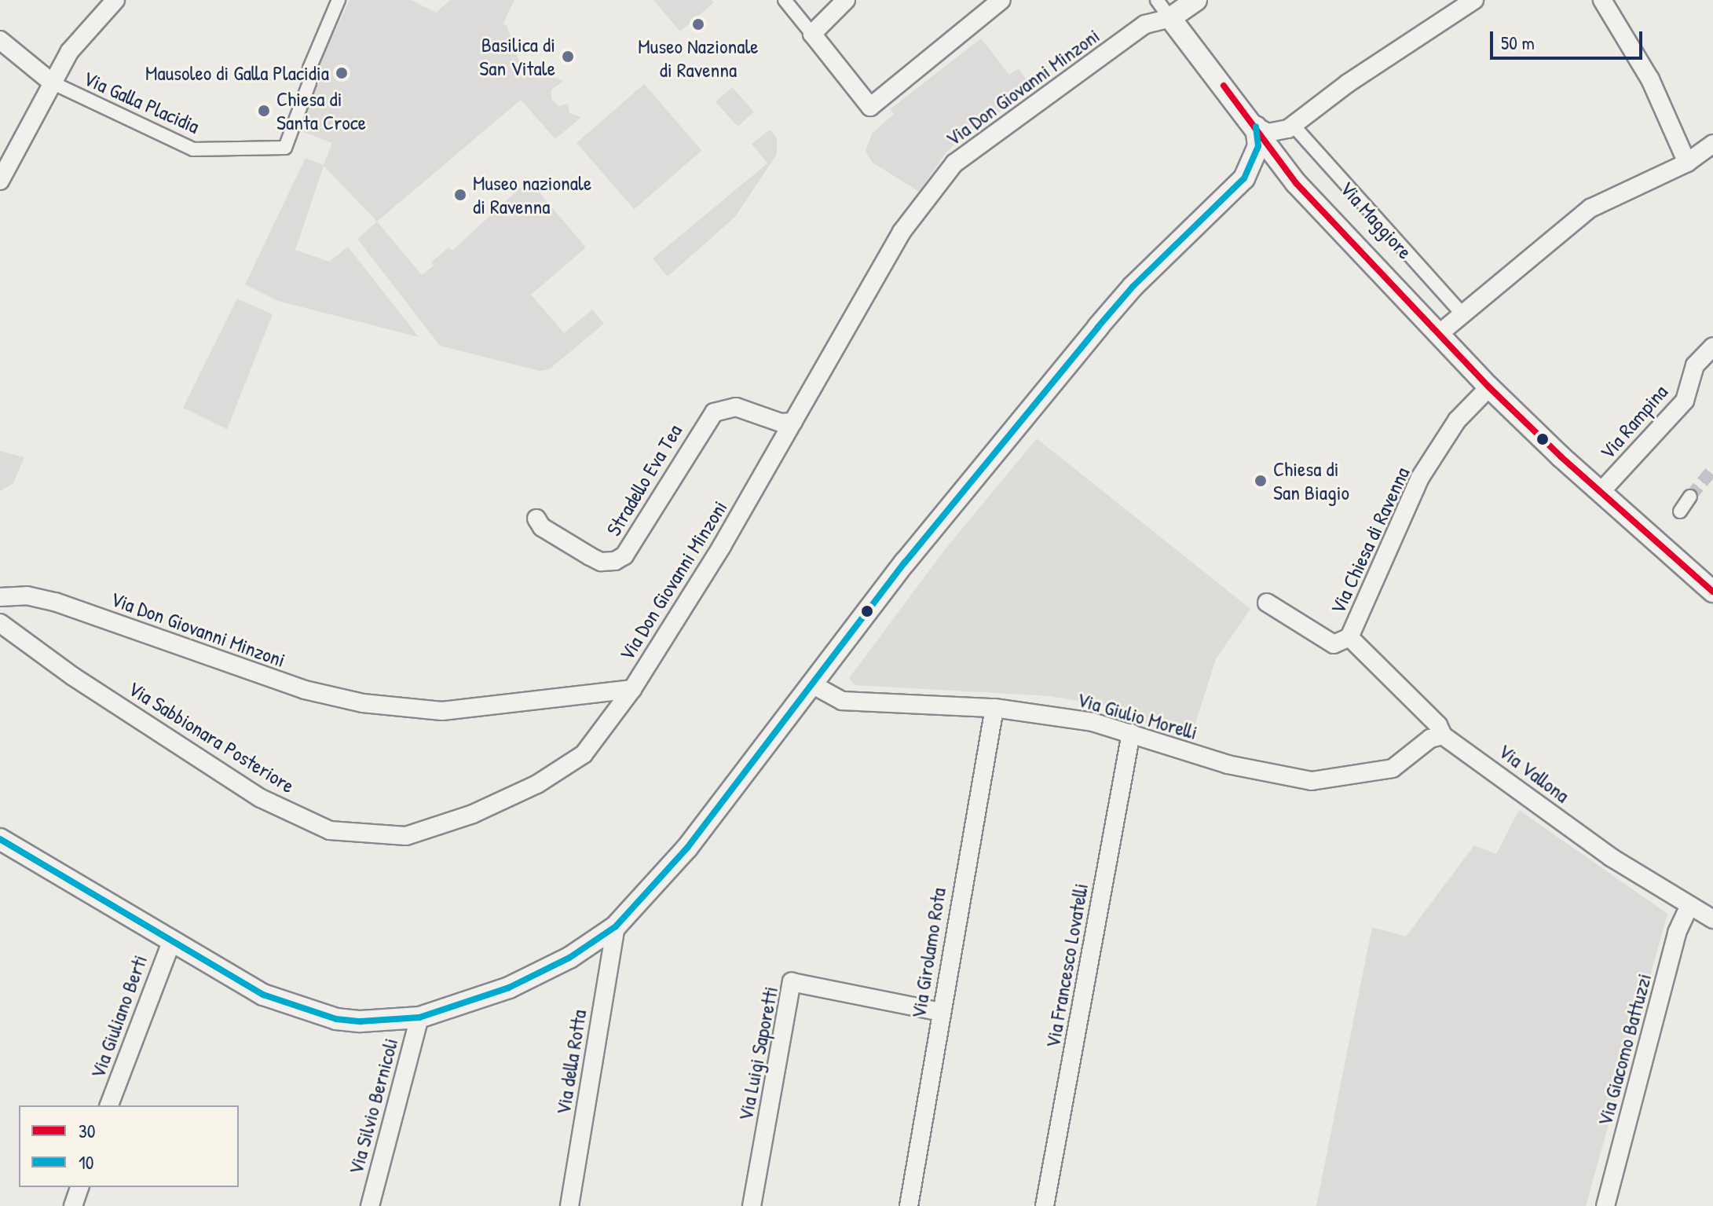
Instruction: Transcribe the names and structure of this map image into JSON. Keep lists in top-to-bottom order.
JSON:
{
  "streets": {
    "street": [
      "Via Don Giovanni Minzoni",
      "Via Galla Placidia",
      "Via Maggiore",
      "Via Rampina",
      "Stradello Eva Tea",
      "Via Chiesa di Ravenna",
      "Via Giulio Morelli",
      "Via Sabbionara Posteriore",
      "Via Vallona",
      "Via Girolamo Rota",
      "Via Francesco Lovatelli",
      "Via Giuliano Berti",
      "Via Giacomo Battuzzi",
      "Via Luigi Saporetti",
      "Via della Rotta",
      "Via Silvio Bernicoli"
    ]
  },
  "crossings": [
    ["Via Don Giovanni Minzoni", "Via Maggiore"],
    ["Via Don Giovanni Minzoni", "Stradello Eva Tea"],
    ["Via Don Giovanni Minzoni", "Via Sabbionara Posteriore"],
    ["Via Maggiore", "Via Rampina"],
    ["Via Maggiore", "Via Chiesa di Ravenna"],
    ["Via Chiesa di Ravenna", "Via Vallona"],
    ["Via Giulio Morelli", "Via Vallona"],
    ["Via Giulio Morelli", "Via Girolamo Rota"],
    ["Via Giulio Morelli", "Via Francesco Lovatelli"],
    ["Via Vallona", "Via Giacomo Battuzzi"],
    ["Via Girolamo Rota", "Via Luigi Saporetti"]
  ],
  "places": [
    "Museo Nazionale di Ravenna",
    "Basilica di San Vitale",
    "Mausoleo di Galla Placidia",
    "Chiesa di Santa Croce",
    "Museo nazionale di Ravenna",
    "Chiesa di San Biagio"
  ],
  "lines": ["transit line 30", "transit line 10"],
  "legend": ["30", "10"],
  "scale_bar": "50 m"
}
